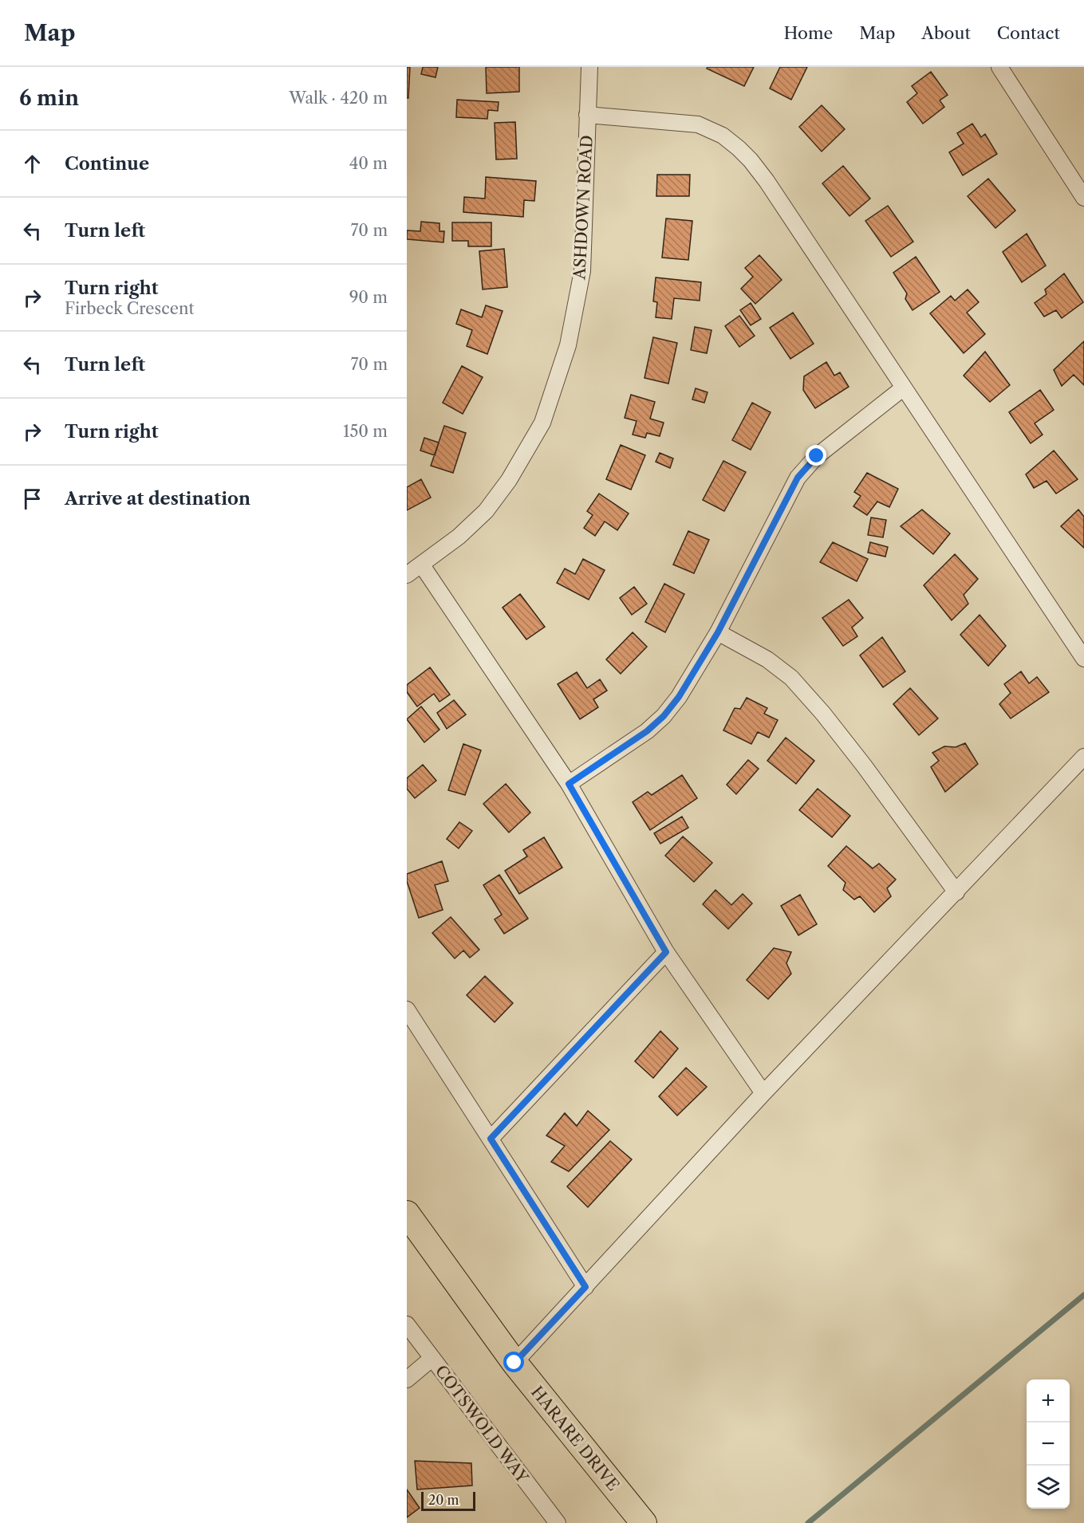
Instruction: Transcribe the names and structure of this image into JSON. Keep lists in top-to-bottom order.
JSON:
{
  "streets": {
    "main road": ["HARARE DRIVE"],
    "street": ["ASHDOWN ROAD", "COTSWOLD WAY"]
  },
  "scale_bar": "20 m",
  "page": {
    "header": "Map",
    "nav": [
      "Home",
      "Map",
      "About",
      "Contact"
    ],
    "heading": ["6 min", "Walk · 420 m"],
    "list": [
      ["Continue", "40 m"],
      ["Turn left", "70 m"],
      ["Turn right", "Firbeck Crescent", "90 m"],
      ["Turn left", "70 m"],
      ["Turn right", "150 m"],
      "Arrive at destination"
    ],
    "map_buttons": ["+", "−"],
    "scale": "20 m"
  }
}
